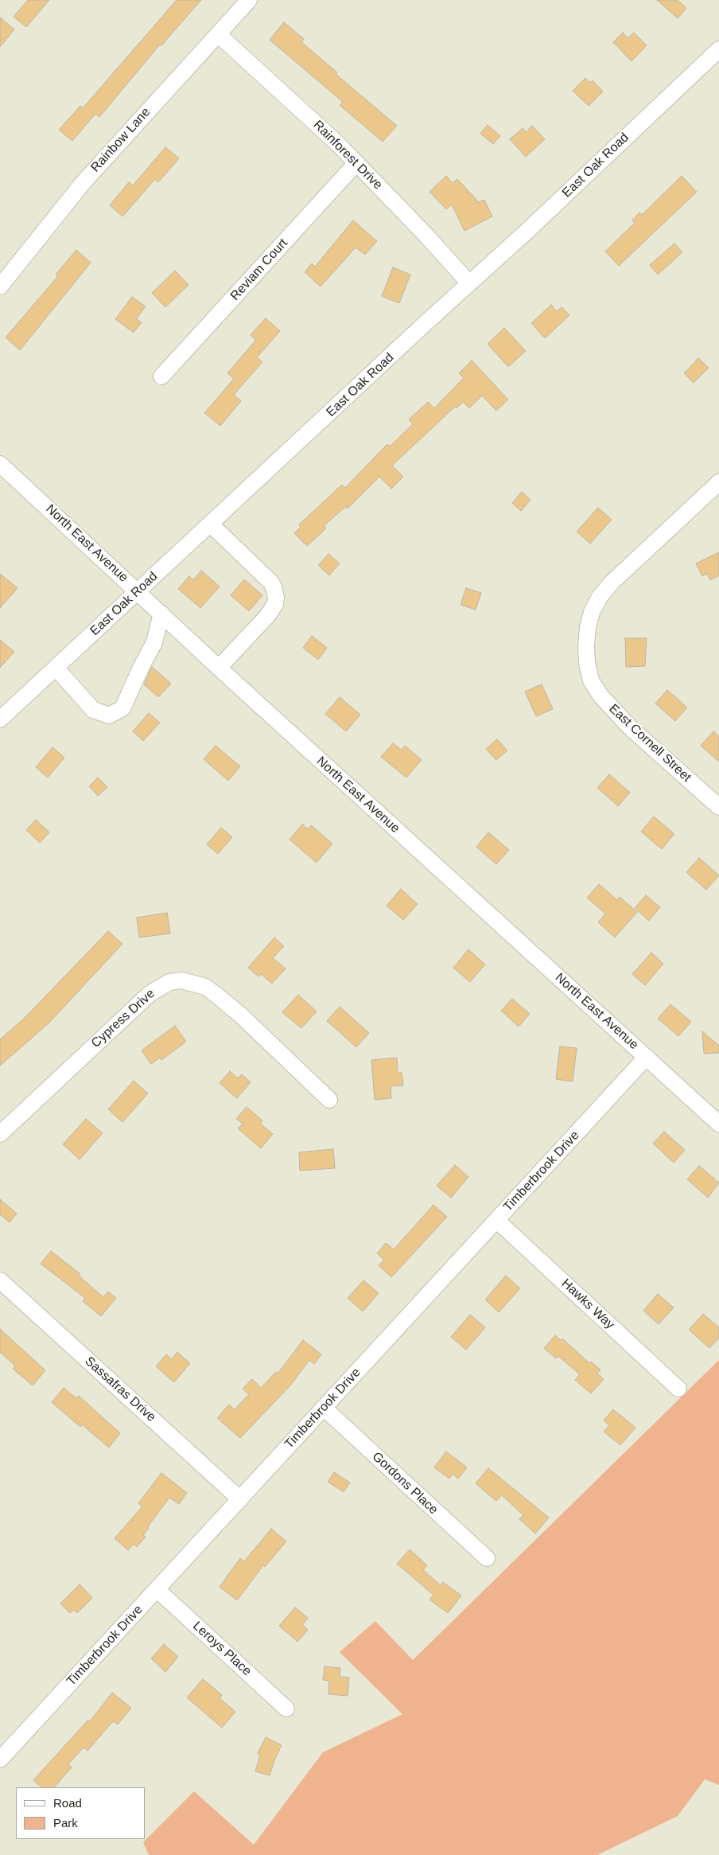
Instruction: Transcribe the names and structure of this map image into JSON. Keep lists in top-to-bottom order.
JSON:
{
  "streets": {
    "street": [
      "Rainbow Lane",
      "Rainforest Drive",
      "East Oak Road",
      "Reviam Court",
      "North East Avenue",
      "East Cornell Street",
      "Cypress Drive",
      "Timberbrook Drive",
      "Hawks Way",
      "Sassafras Drive",
      "Gordons Place",
      "Leroys Place"
    ]
  },
  "crossings": [
    ["Rainbow Lane", "Rainforest Drive"],
    ["Rainforest Drive", "East Oak Road"],
    ["Rainforest Drive", "Reviam Court"],
    ["East Oak Road", "North East Avenue"],
    ["North East Avenue", "Timberbrook Drive"],
    ["Timberbrook Drive", "Hawks Way"],
    ["Timberbrook Drive", "Sassafras Drive"],
    ["Timberbrook Drive", "Gordons Place"],
    ["Timberbrook Drive", "Leroys Place"]
  ],
  "legend": ["Road", "Park"]
}
